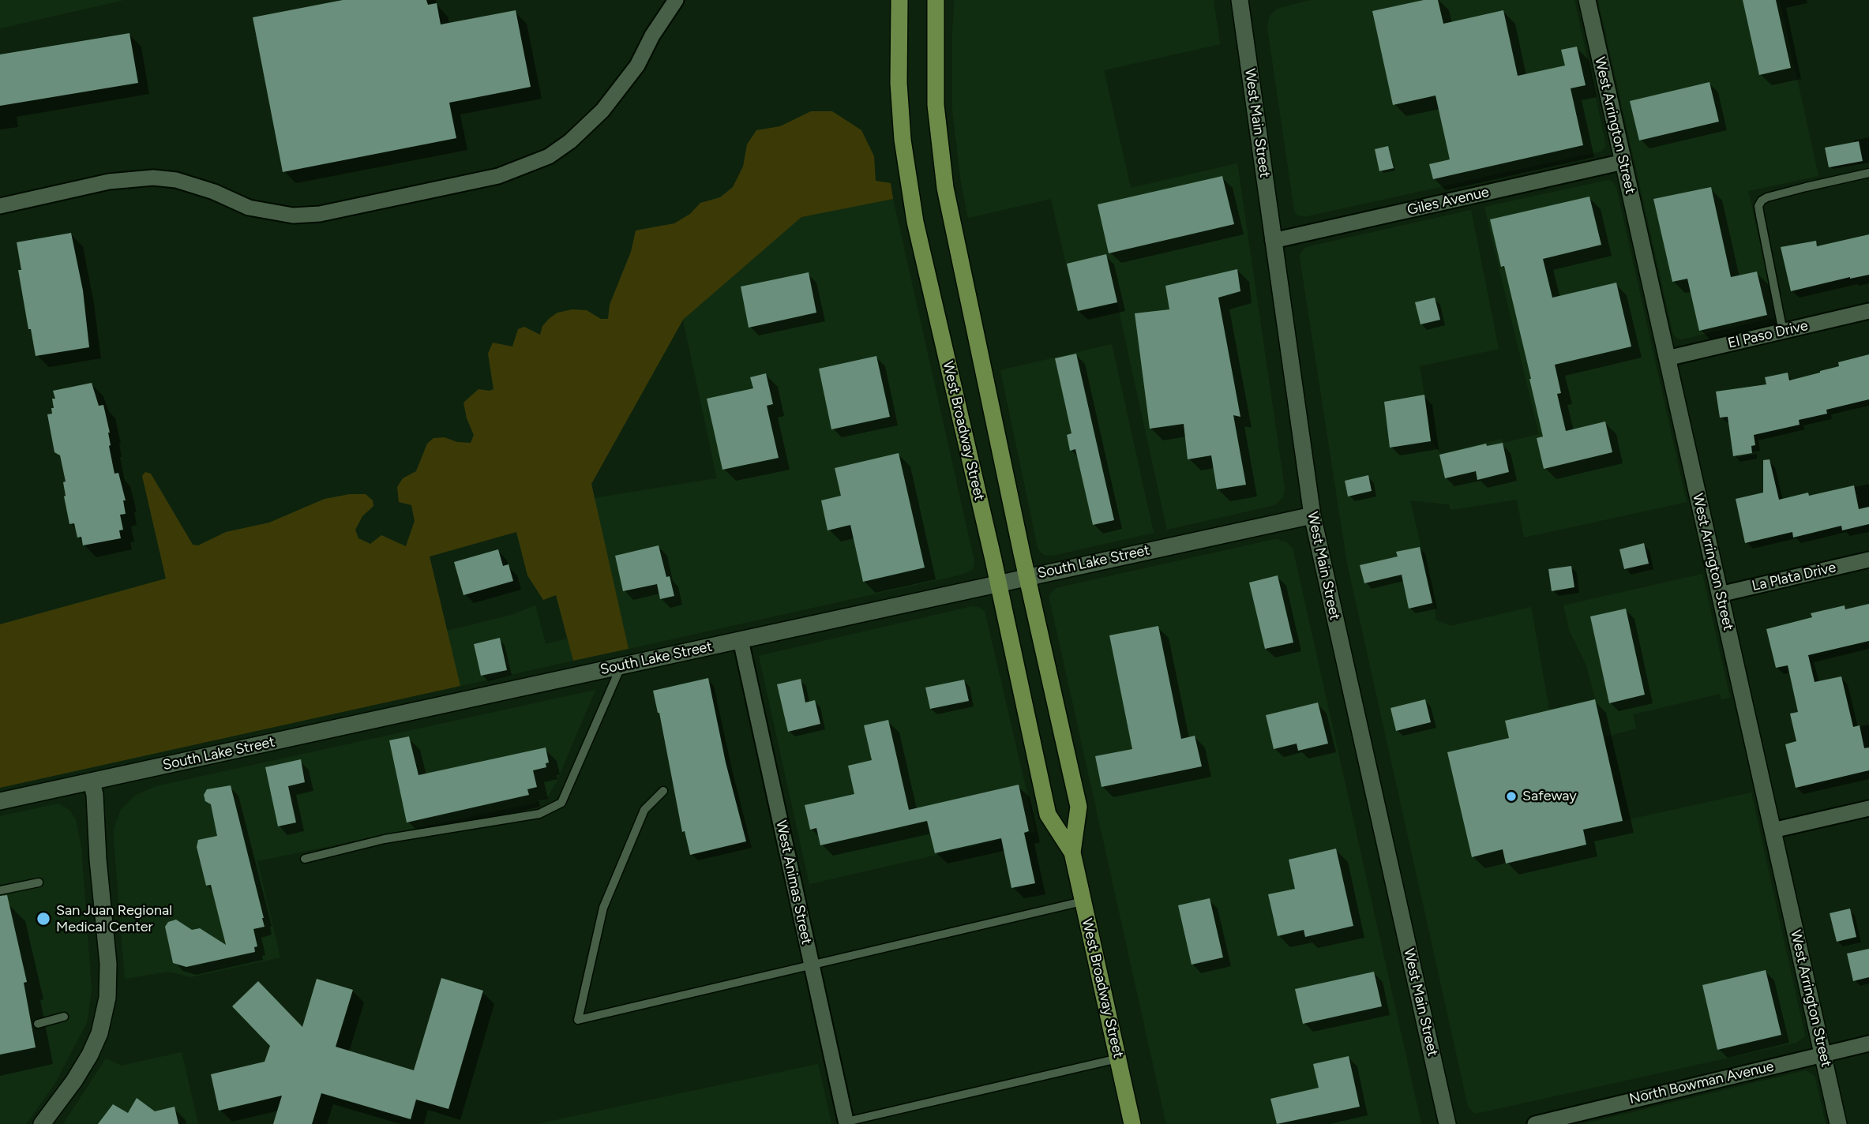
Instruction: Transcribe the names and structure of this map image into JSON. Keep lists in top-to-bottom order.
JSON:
{
  "streets": {
    "main road": [
      "West Main Street",
      "West Arrington Street",
      "West Broadway Street",
      "South Lake Street"
    ],
    "street": [
      "Giles Avenue",
      "El Paso Drive",
      "La Plata Drive",
      "West Animas Street",
      "North Bowman Avenue"
    ]
  },
  "crossings": [
    ["West Main Street", "Giles Avenue"],
    ["West Main Street", "South Lake Street"],
    ["West Arrington Street", "Giles Avenue"],
    ["West Arrington Street", "El Paso Drive"],
    ["West Arrington Street", "La Plata Drive"],
    ["West Arrington Street", "North Bowman Avenue"],
    ["West Broadway Street", "South Lake Street"],
    ["South Lake Street", "West Animas Street"]
  ],
  "places": ["Safeway", "San Juan Regional Medical Center"]
}
